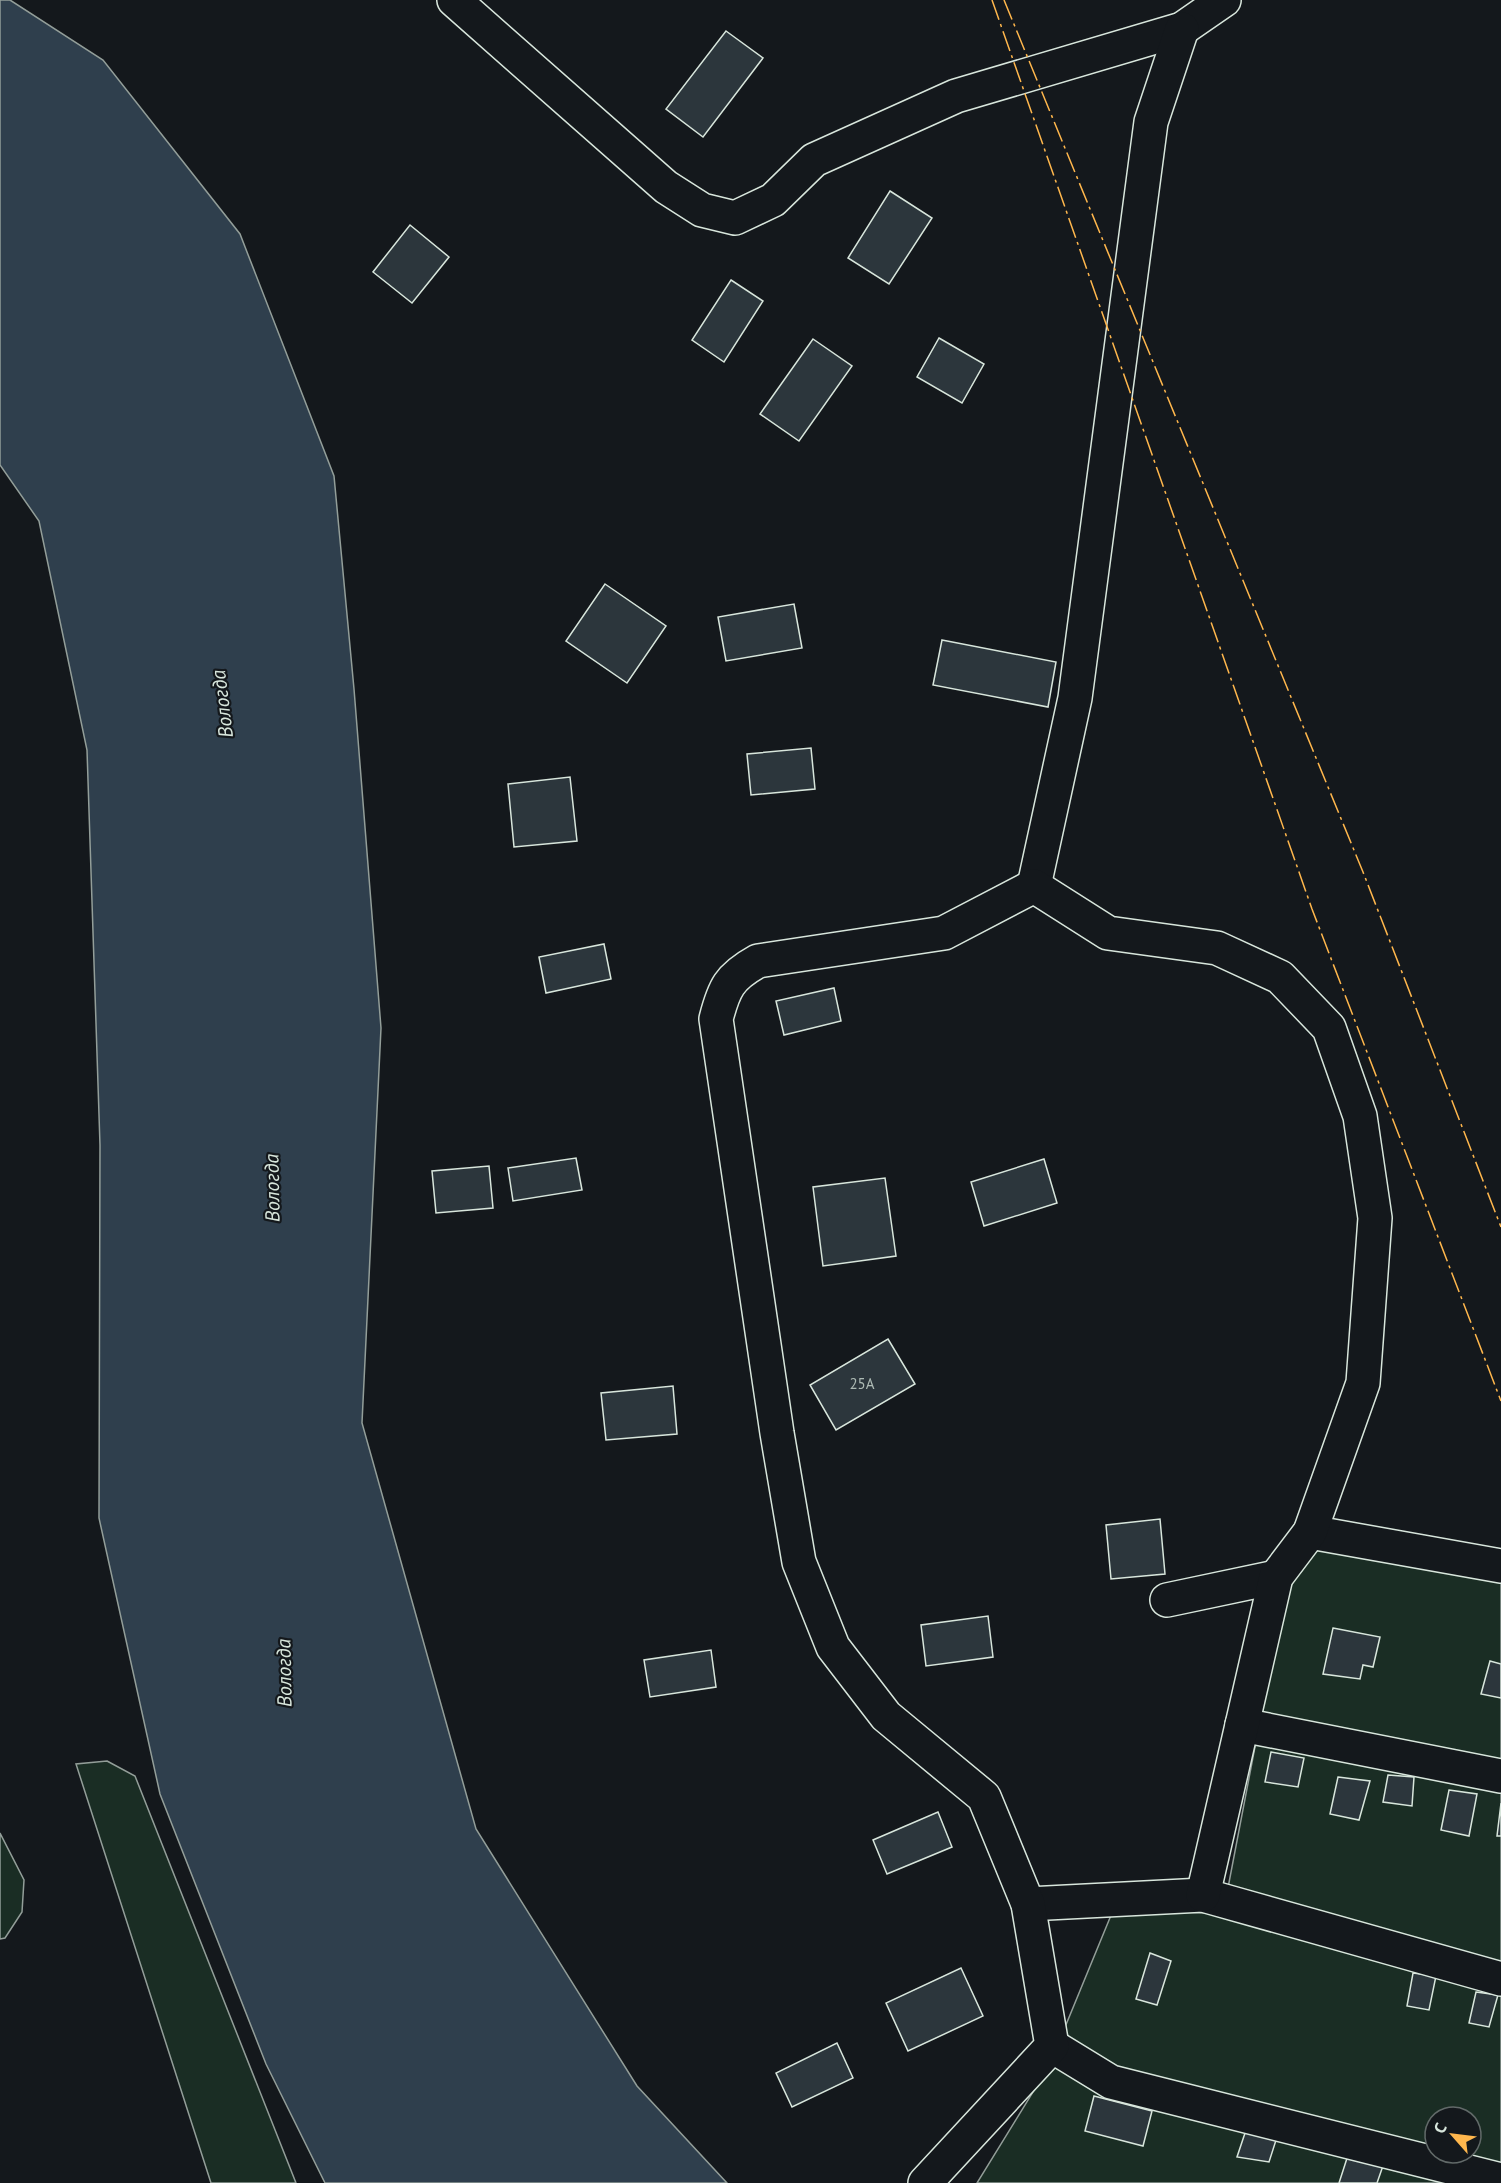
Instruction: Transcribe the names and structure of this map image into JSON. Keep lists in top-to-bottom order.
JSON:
{
  "water": ["Вологда"],
  "house_numbers": ["25А"],
  "north": "top left"
}
